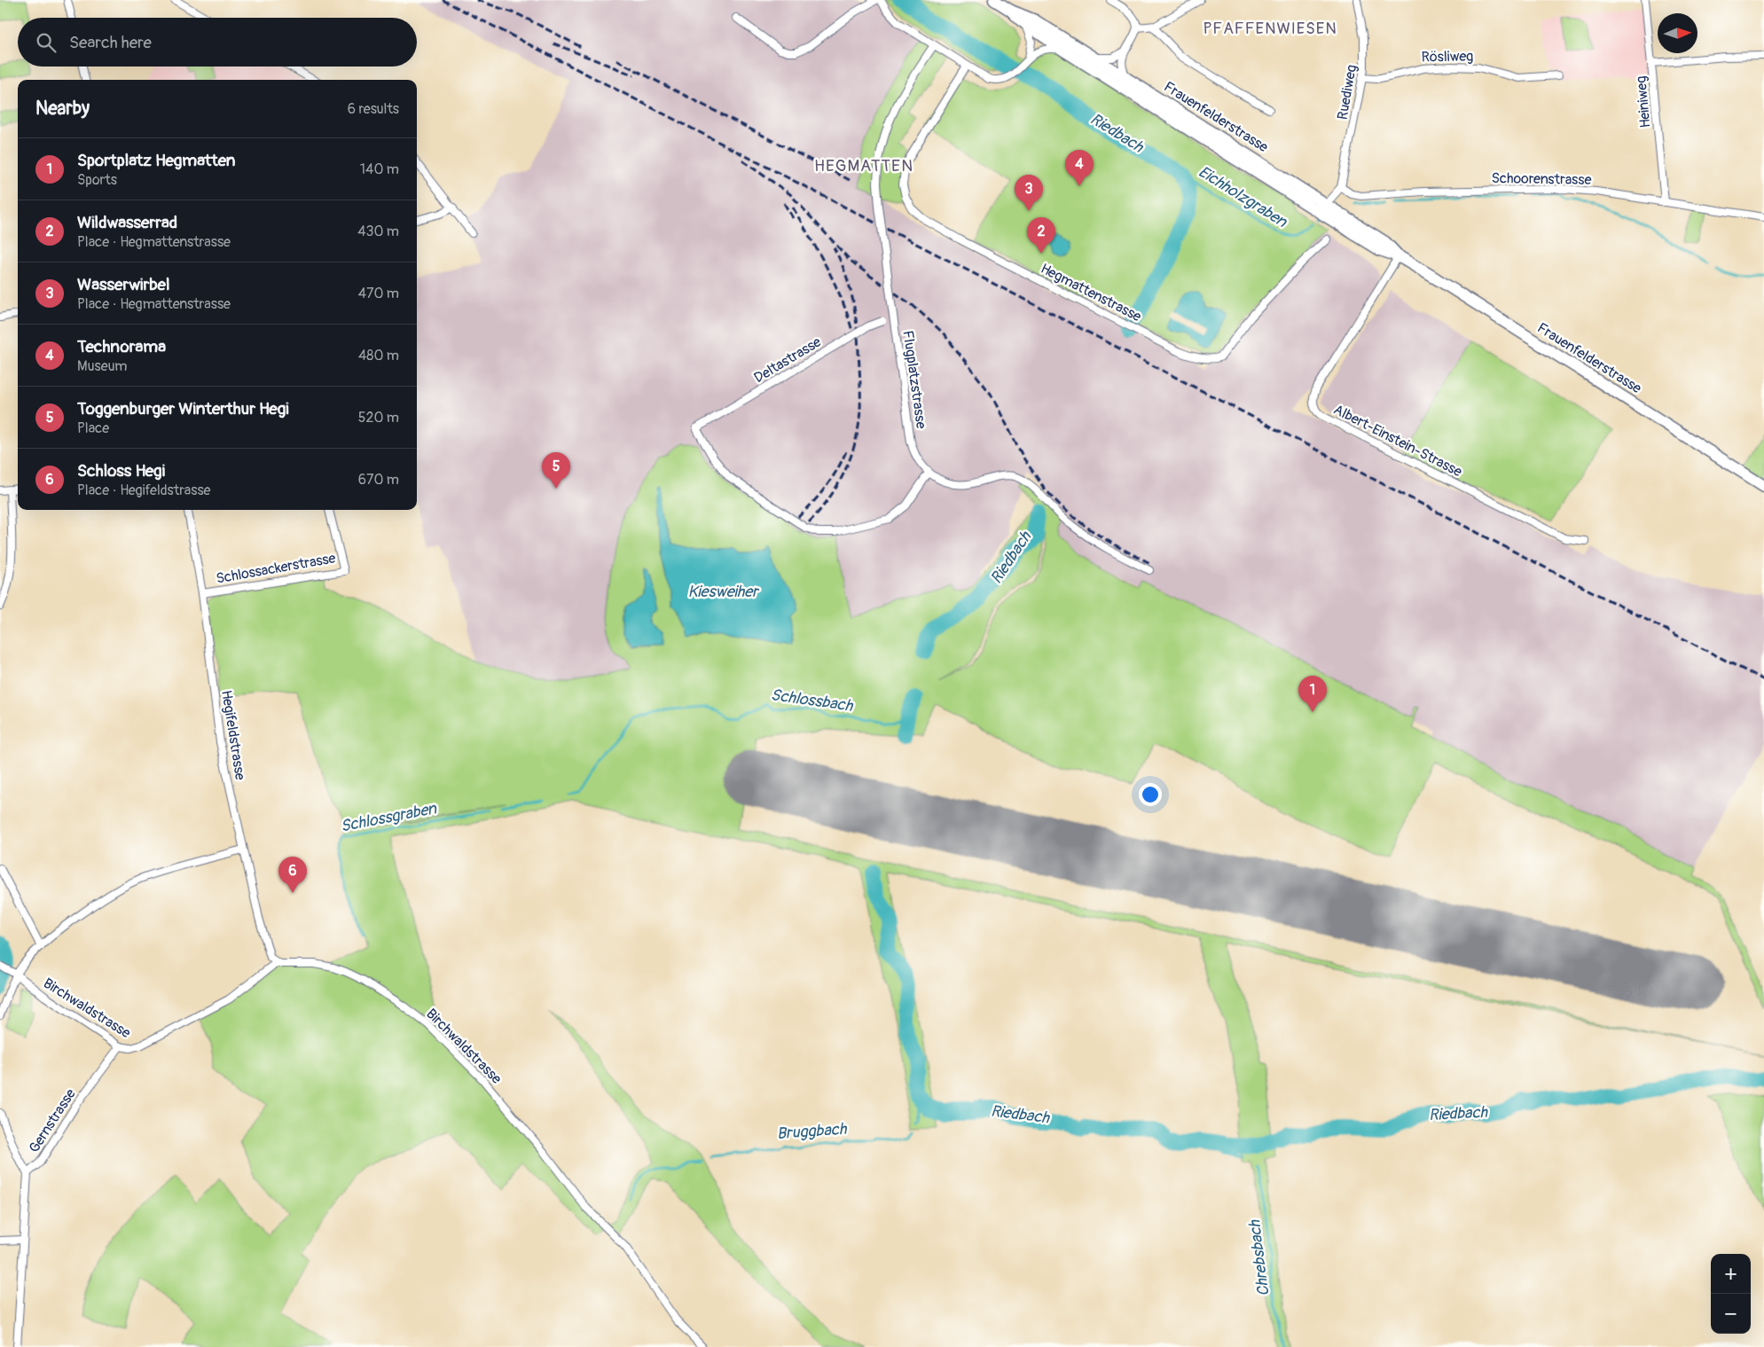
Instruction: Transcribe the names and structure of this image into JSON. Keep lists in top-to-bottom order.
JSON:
{
  "streets": {
    "main road": ["Frauenfelderstrasse"],
    "street": [
      "Rösliweg",
      "Ruediweg",
      "Heiniweg",
      "Schoorenstrasse",
      "Hegmattenstrasse",
      "Deltastrasse",
      "Flugplatzstrasse",
      "Albert-Einstein-Strasse",
      "Schlossackerstrasse",
      "Hegifeldstrasse",
      "Birchwaldstrasse",
      "Gernstrasse"
    ]
  },
  "crossings": [
    ["Rösliweg", "Ruediweg"],
    ["Ruediweg", "Schoorenstrasse"],
    ["Heiniweg", "Schoorenstrasse"],
    ["Frauenfelderstrasse", "Albert-Einstein-Strasse"],
    ["Deltastrasse", "Flugplatzstrasse"],
    ["Schlossackerstrasse", "Hegifeldstrasse"],
    ["Hegifeldstrasse", "Birchwaldstrasse"],
    ["Birchwaldstrasse", "Gernstrasse"]
  ],
  "districts": ["PFAFFENWIESEN", "HEGMATTEN"],
  "water": [
    "Riedbach",
    "Eichholzgraben",
    "Kiesweiher",
    "Schlossbach",
    "Schlossgraben",
    "Bruggbach",
    "Chrebsbach"
  ],
  "north": "right",
  "page": {
    "search": "Search here",
    "heading": ["Nearby", "6 results"],
    "list": [
      {
        "mark": "1",
        "name": "Sportplatz Hegmatten",
        "note": "Sports",
        "value": "140 m"
      },
      {
        "mark": "2",
        "name": "Wildwasserrad",
        "note": "Place · Hegmattenstrasse",
        "value": "430 m"
      },
      {
        "mark": "3",
        "name": "Wasserwirbel",
        "note": "Place · Hegmattenstrasse",
        "value": "470 m"
      },
      {
        "mark": "4",
        "name": "Technorama",
        "note": "Museum",
        "value": "480 m"
      },
      {
        "mark": "5",
        "name": "Toggenburger Winterthur Hegi",
        "note": "Place",
        "value": "520 m"
      },
      {
        "mark": "6",
        "name": "Schloss Hegi",
        "note": "Place · Hegifeldstrasse",
        "value": "670 m"
      }
    ],
    "pins": [
      "4",
      "3",
      "2",
      "5",
      "1",
      "6"
    ],
    "map_buttons": ["+", "−"]
  }
}
